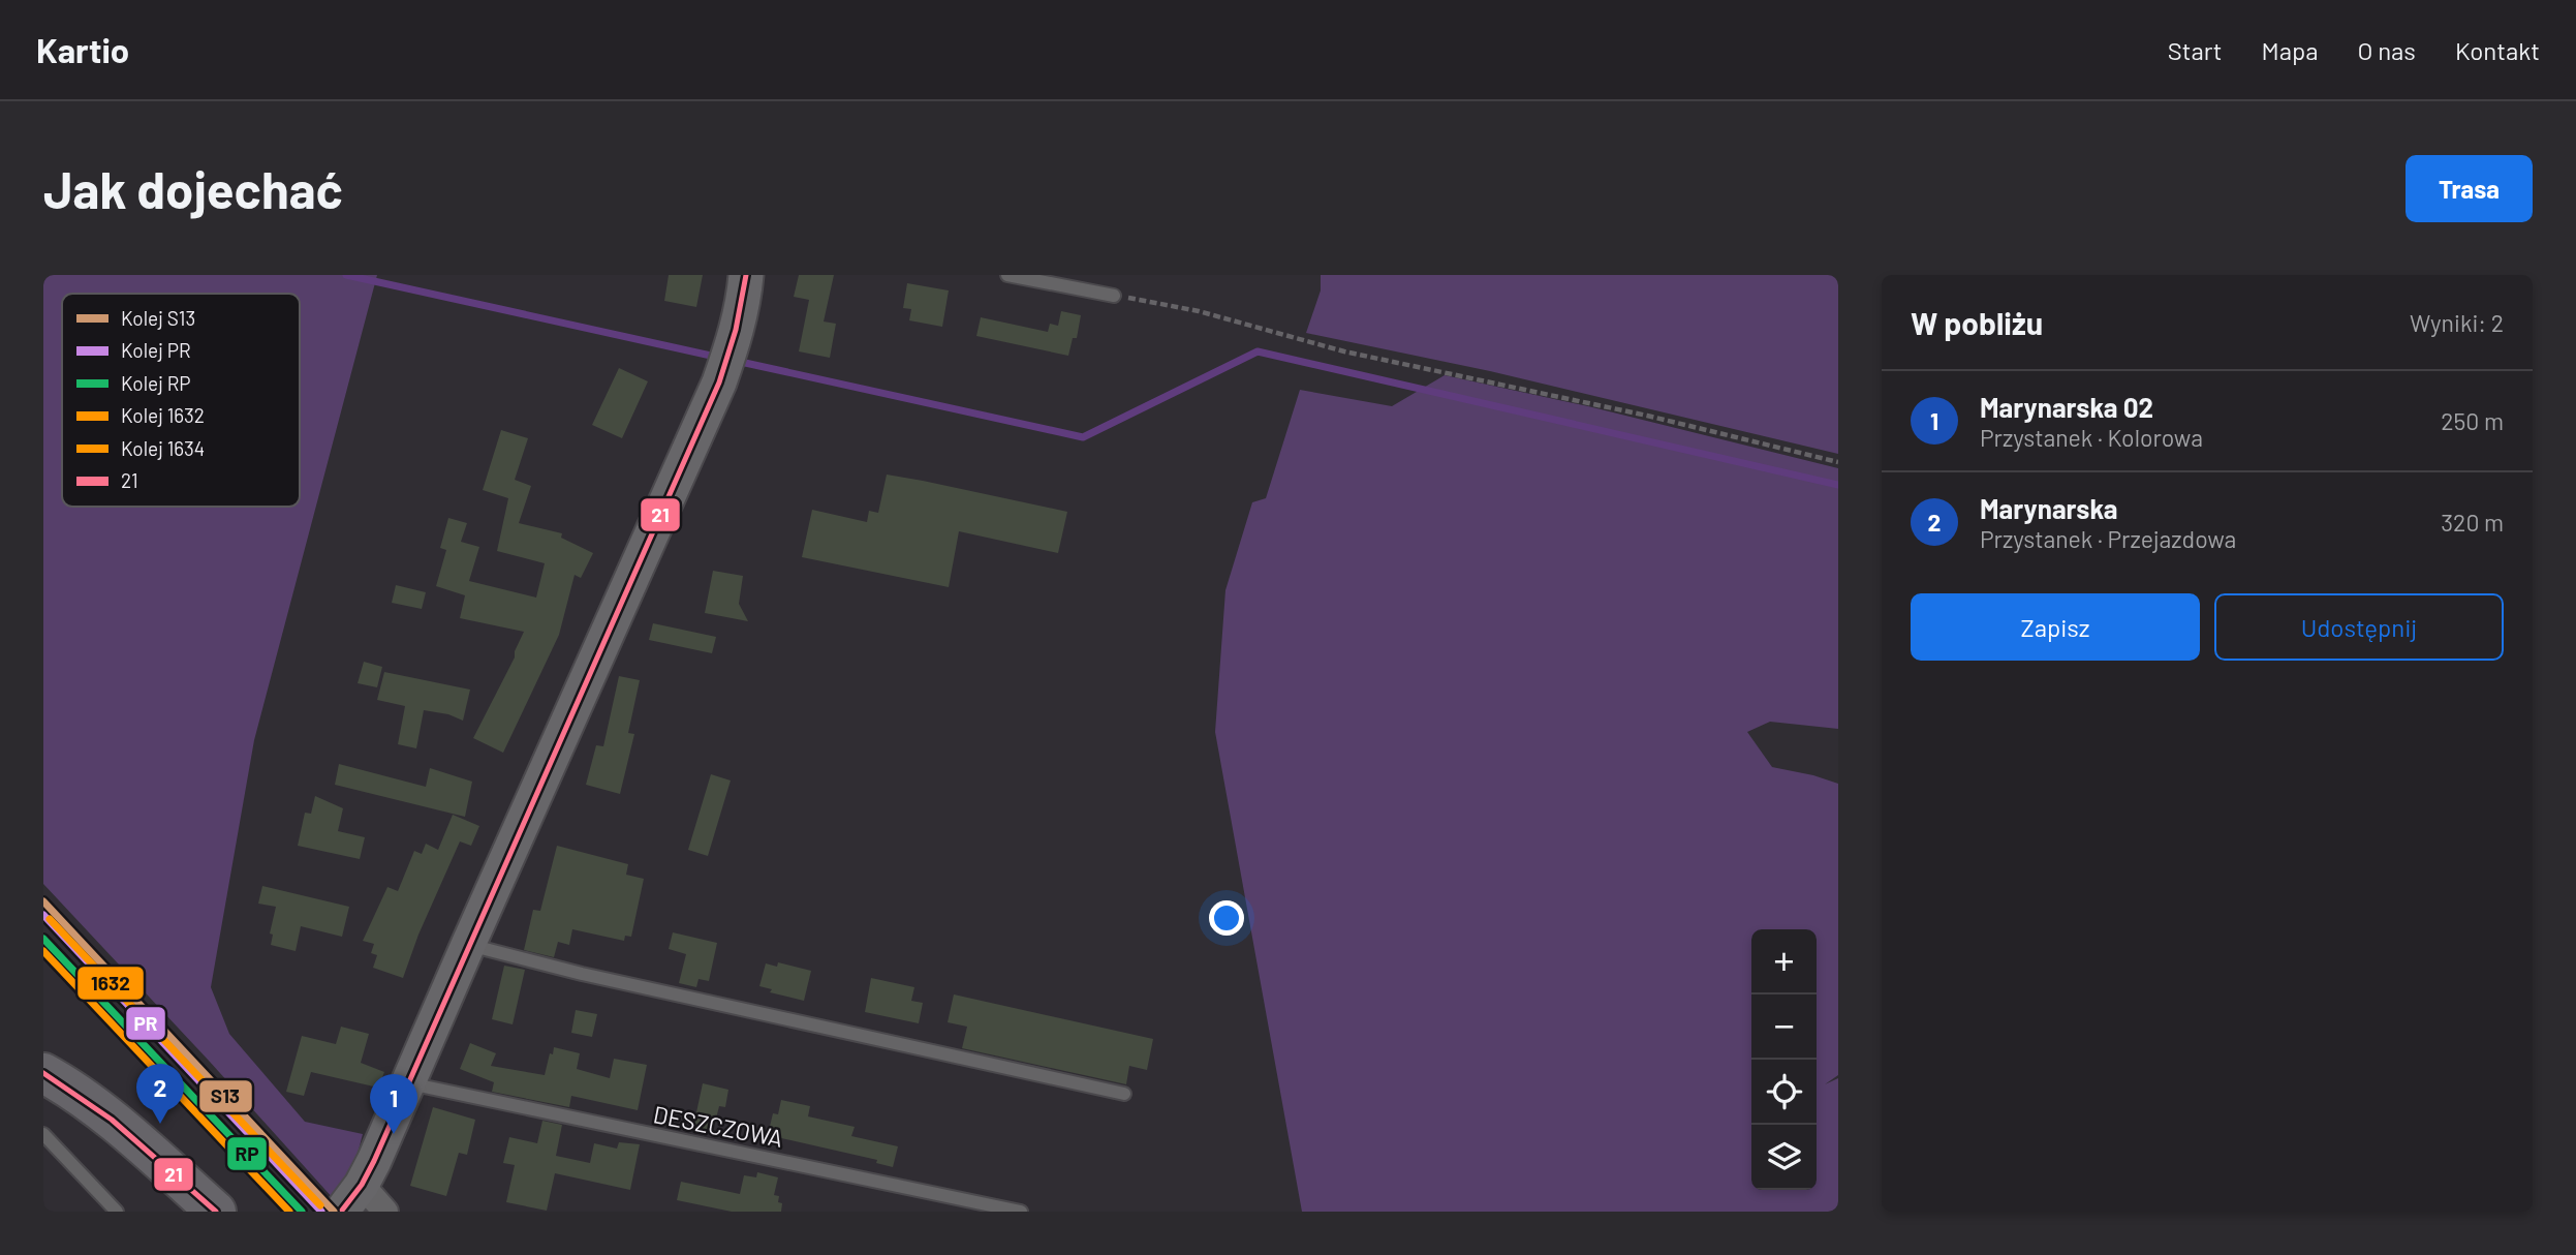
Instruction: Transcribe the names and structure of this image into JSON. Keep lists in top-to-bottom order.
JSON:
{
  "streets": {
    "lane": ["DESZCZOWA"]
  },
  "lines": [
    "transit line 21",
    "rail line S13",
    "rail line PR",
    "rail line 1632",
    "rail line RP",
    "rail line 1634"
  ],
  "legend": [
    "Kolej S13",
    "Kolej PR",
    "Kolej RP",
    "Kolej 1632",
    "Kolej 1634",
    "21"
  ],
  "page": {
    "header": "Kartio",
    "nav": [
      "Start",
      "Mapa",
      "O nas",
      "Kontakt"
    ],
    "buttons": [
      "Trasa",
      ["Zapisz", "Udostępnij"]
    ],
    "title": "Jak dojechać",
    "heading": ["W pobliżu", "Wyniki: 2"],
    "list": [
      {
        "mark": "1",
        "name": "Marynarska 02",
        "note": "Przystanek · Kolorowa",
        "value": "250 m"
      },
      {
        "mark": "2",
        "name": "Marynarska",
        "note": "Przystanek · Przejazdowa",
        "value": "320 m"
      }
    ],
    "map_buttons": ["+", "−"],
    "pins": ["2", "1"]
  }
}
